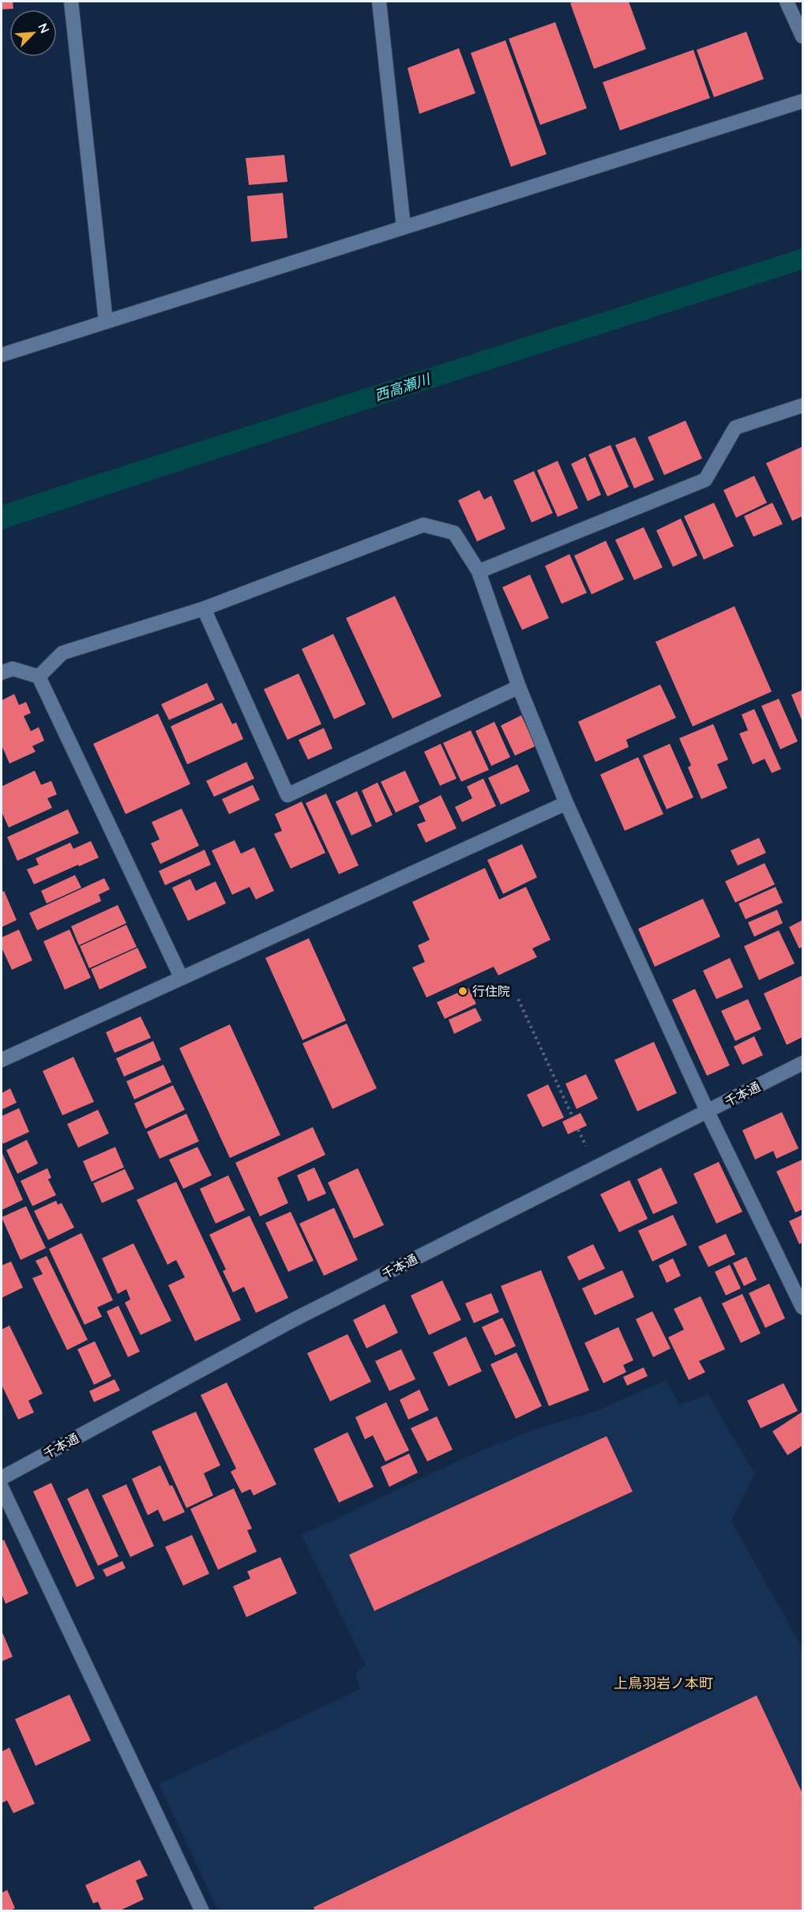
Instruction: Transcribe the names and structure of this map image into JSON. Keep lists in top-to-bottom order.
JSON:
{
  "streets": {
    "street": ["千本通"]
  },
  "districts": ["上鳥羽岩ノ本町"],
  "water": ["西高瀬川"],
  "places": ["行住院"],
  "north": "top right"
}
